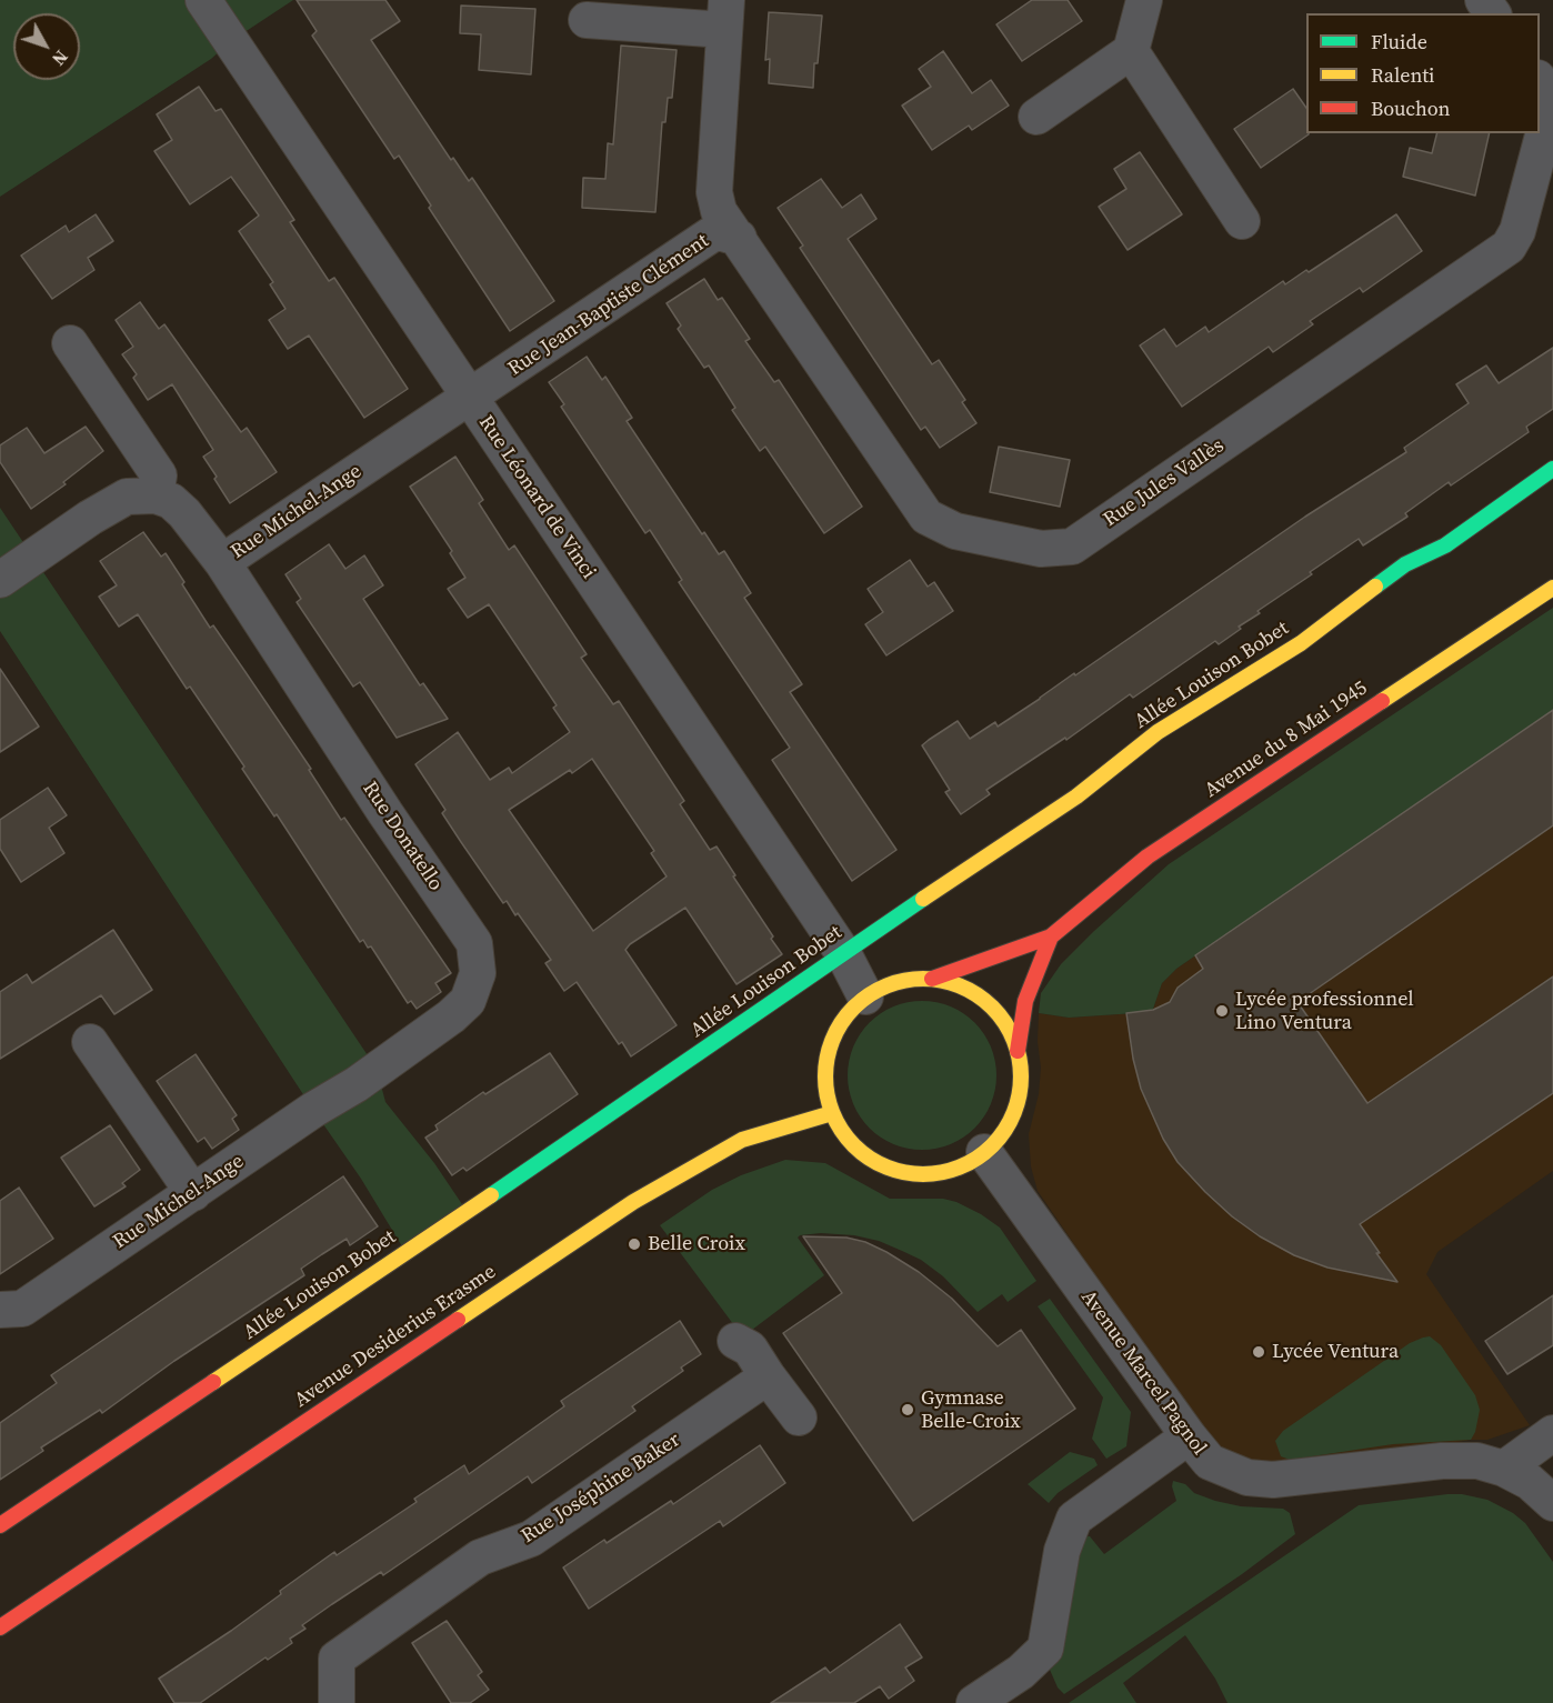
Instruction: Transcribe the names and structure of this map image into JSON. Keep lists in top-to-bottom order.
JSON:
{
  "streets": {
    "main road": ["Allée Louison Bobet", "Avenue du 8 Mai 1945", "Avenue Desiderius Erasme"],
    "street": [
      "Rue Jean-Baptiste Clément",
      "Rue Jules Vallès",
      "Rue Léonard de Vinci",
      "Rue Michel-Ange",
      "Rue Donatello",
      "Avenue Marcel Pagnol",
      "Rue Joséphine Baker"
    ]
  },
  "crossings": [
    ["Rue Jean-Baptiste Clément", "Rue Jules Vallès"],
    ["Rue Jean-Baptiste Clément", "Rue Léonard de Vinci"],
    ["Rue Jean-Baptiste Clément", "Rue Michel-Ange"],
    ["Rue Léonard de Vinci", "Rue Michel-Ange"],
    ["Rue Léonard de Vinci", "Allée Louison Bobet"],
    ["Rue Léonard de Vinci", "Avenue Desiderius Erasme"],
    ["Rue Léonard de Vinci", "Avenue Marcel Pagnol"],
    ["Rue Michel-Ange", "Rue Donatello"],
    ["Avenue Desiderius Erasme", "Avenue Marcel Pagnol"]
  ],
  "places": [
    "Lycée professionnel Lino Ventura",
    "Belle Croix",
    "Lycée Ventura",
    "Gymnase Belle-Croix"
  ],
  "legend": ["Fluide", "Ralenti", "Bouchon"],
  "north": "bottom right"
}
